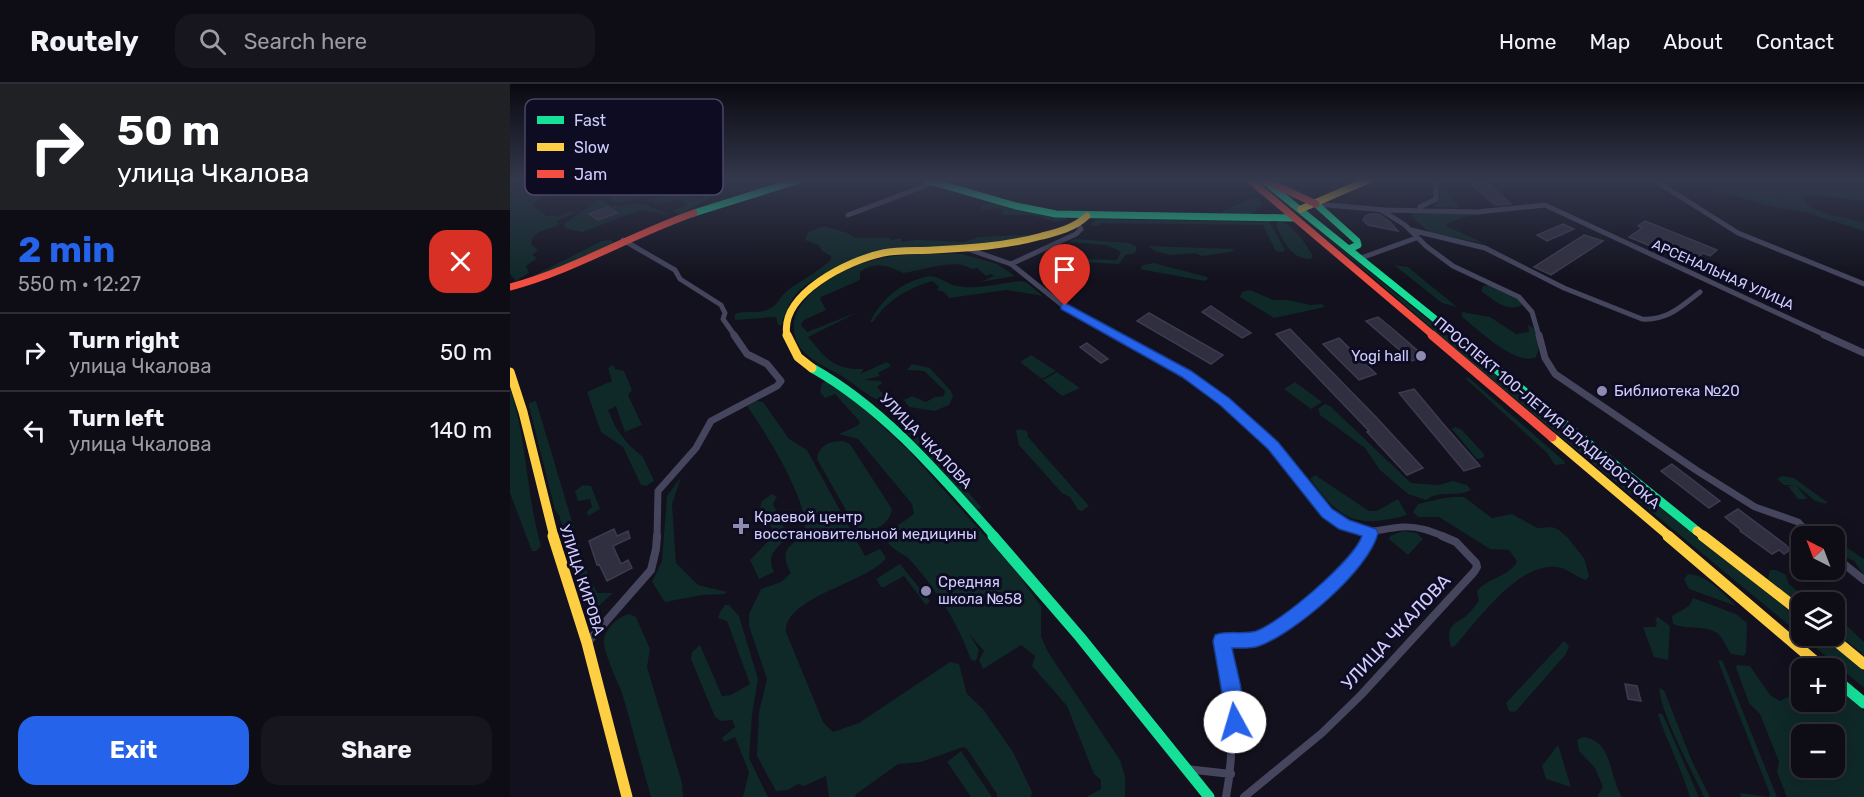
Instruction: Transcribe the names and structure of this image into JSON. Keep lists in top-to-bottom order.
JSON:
{
  "streets": {
    "main road": ["ПРОСПЕКТ 100-ЛЕТИЯ ВЛАДИВОСТОКА", "УЛИЦА ЧКАЛОВА", "УЛИЦА КИРОВА"],
    "street": ["АРСЕНАЛЬНАЯ УЛИЦА"]
  },
  "places": {
    "other": ["Yogi hall", "Библиотека №20", "Средняя школа №58"],
    "health": ["Краевой центр восстановительной медицины"]
  },
  "legend": ["Fast", "Slow", "Jam"],
  "north": "top left",
  "page": {
    "header": "Routely",
    "search": "Search here",
    "nav": [
      "Home",
      "Map",
      "About",
      "Contact"
    ],
    "turn": ["50 m", "улица Чкалова"],
    "heading": ["2 min", "550 m · 12:27"],
    "list": [
      {
        "name": "Turn right",
        "note": "улица Чкалова",
        "value": "50 m"
      },
      {
        "name": "Turn left",
        "note": "улица Чкалова",
        "value": "140 m"
      }
    ],
    "map_buttons": ["+", "−"],
    "buttons": ["Exit", "Share"]
  }
}
